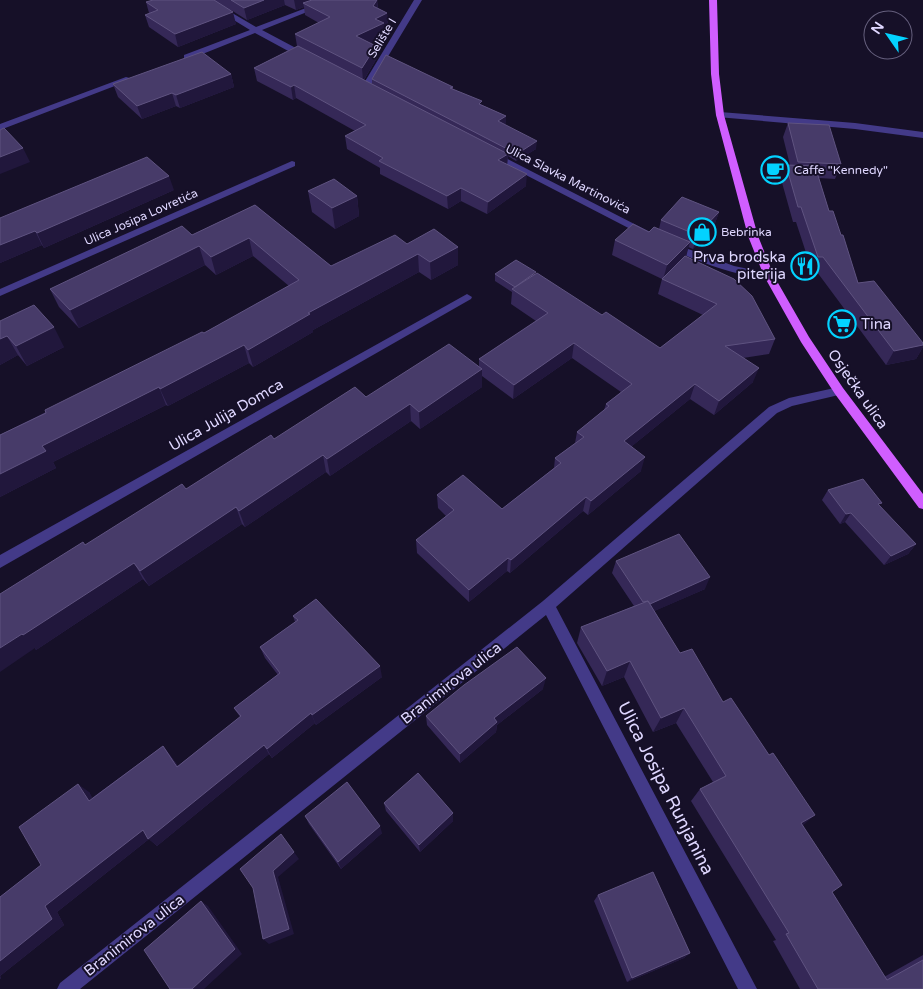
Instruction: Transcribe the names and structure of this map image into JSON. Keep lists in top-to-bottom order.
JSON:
{
  "streets": {
    "main road": ["Osječka ulica"],
    "street": [
      "Selište I",
      "Ulica Slavka Martinovića",
      "Ulica Josipa Lovretića",
      "Ulica Julija Domca",
      "Branimirova ulica",
      "Ulica Josipa Runjanina"
    ]
  },
  "crossings": [
    ["Ulica Slavka Martinovića", "Osječka ulica"],
    ["Osječka ulica", "Branimirova ulica"],
    ["Branimirova ulica", "Ulica Josipa Runjanina"]
  ],
  "places": {
    "cafe": ["Caffe \"Kennedy\""],
    "shop": ["Bebrinka"],
    "restaurant": ["Prva brodska piterija"],
    "supermarket": ["Tina"]
  },
  "north": "top left"
}
